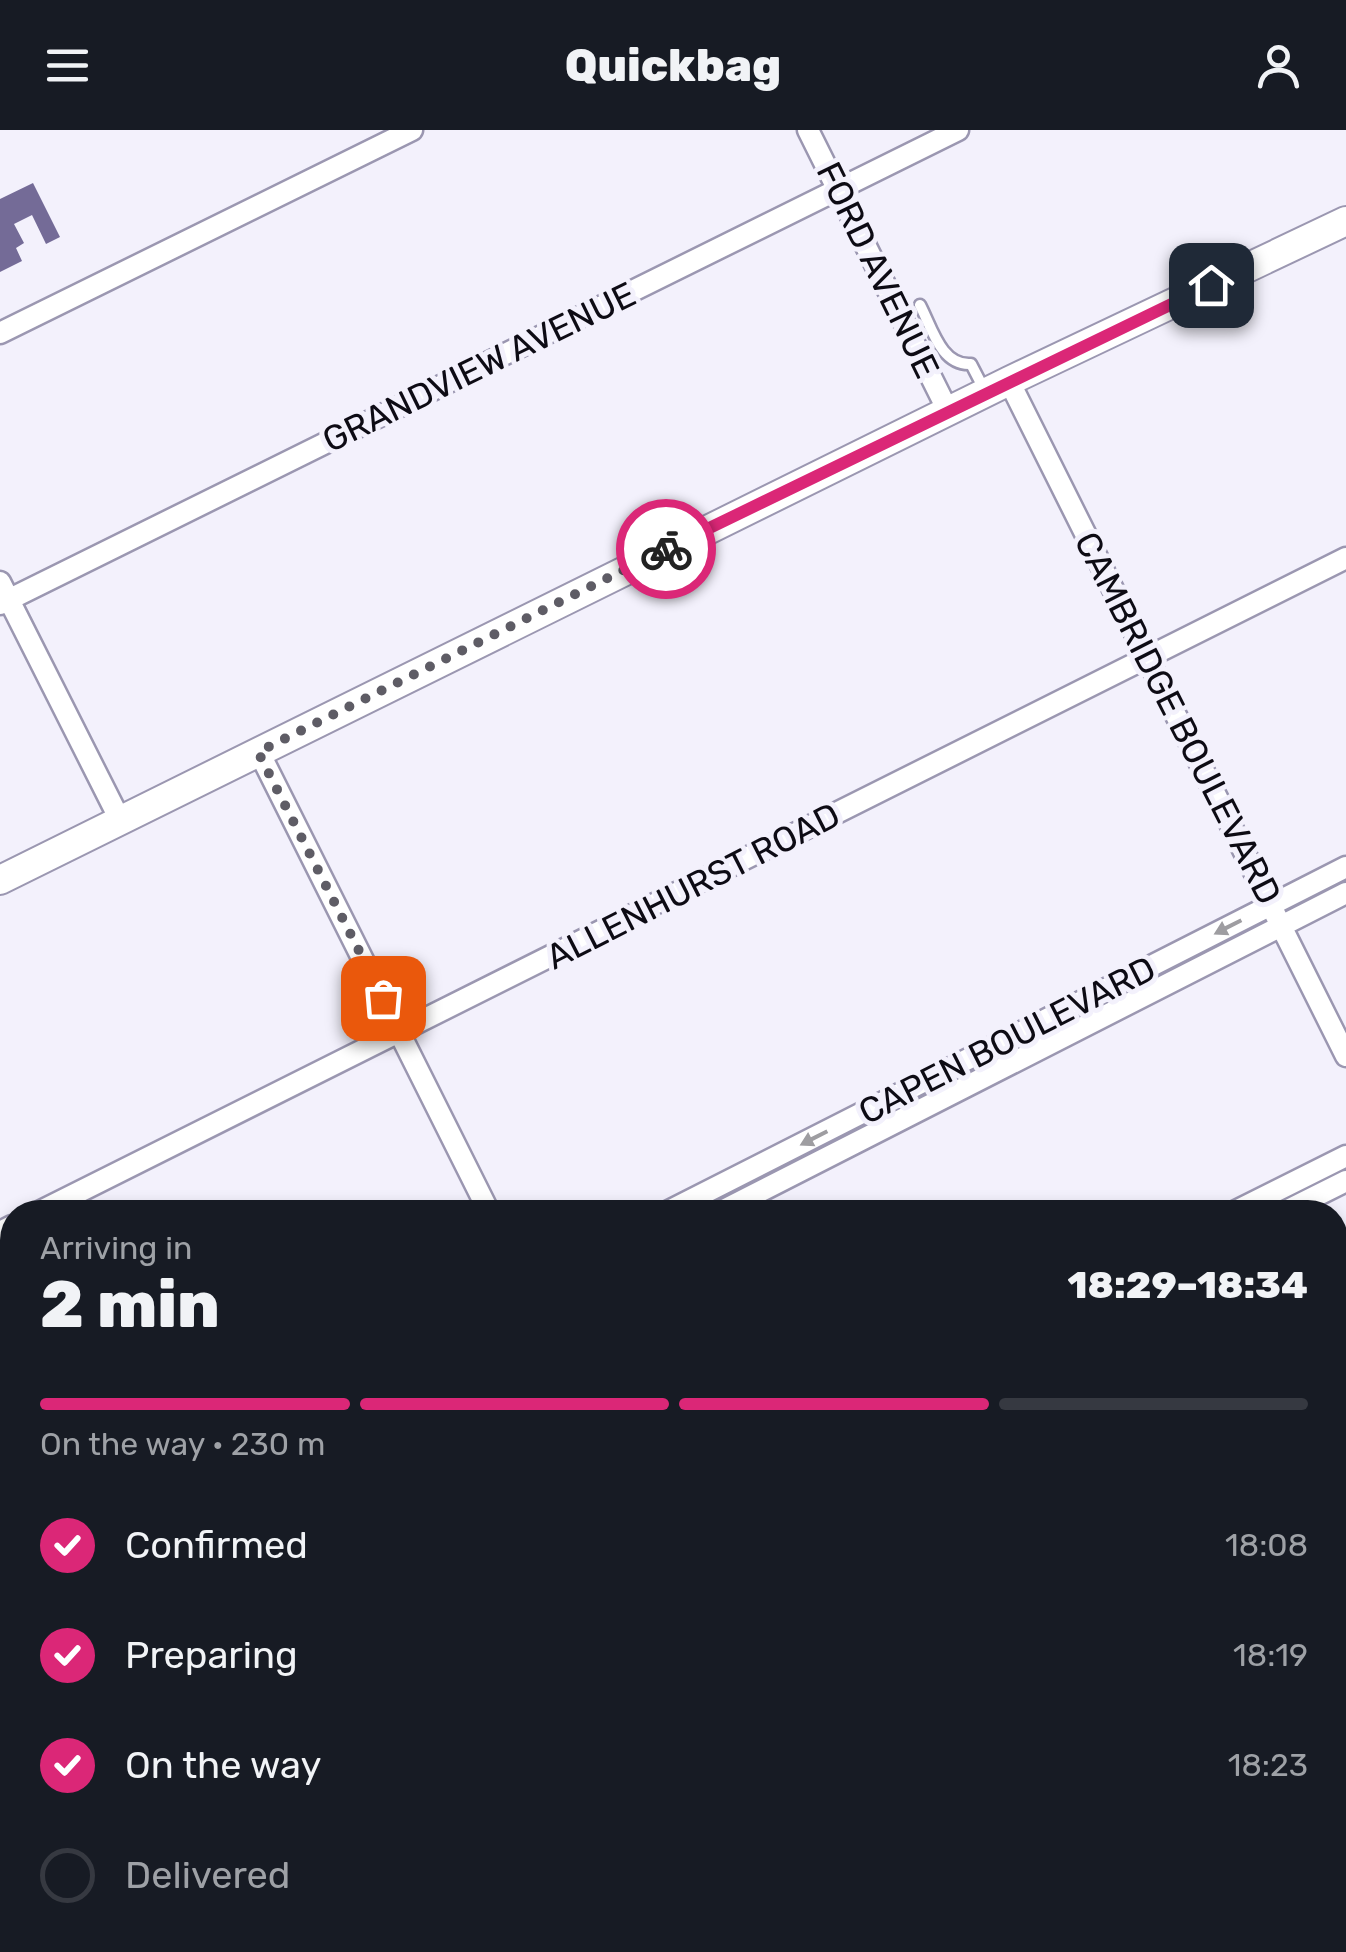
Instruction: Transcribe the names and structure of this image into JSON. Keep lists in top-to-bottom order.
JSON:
{
  "streets": {
    "street": [
      "FORD AVENUE",
      "GRANDVIEW AVENUE",
      "CAMBRIDGE BOULEVARD",
      "ALLENHURST ROAD",
      "CAPEN BOULEVARD"
    ]
  },
  "crossings": [
    ["FORD AVENUE", "GRANDVIEW AVENUE"],
    ["CAMBRIDGE BOULEVARD", "ALLENHURST ROAD"],
    ["CAMBRIDGE BOULEVARD", "CAPEN BOULEVARD"]
  ],
  "page": {
    "header": "Quickbag",
    "heading": ["2 min", "Arriving in", "18:29–18:34"],
    "bar": "On the way · 230 m",
    "list": [
      ["Confirmed", "18:08"],
      ["Preparing", "18:19"],
      ["On the way", "18:23"],
      "Delivered"
    ]
  }
}
